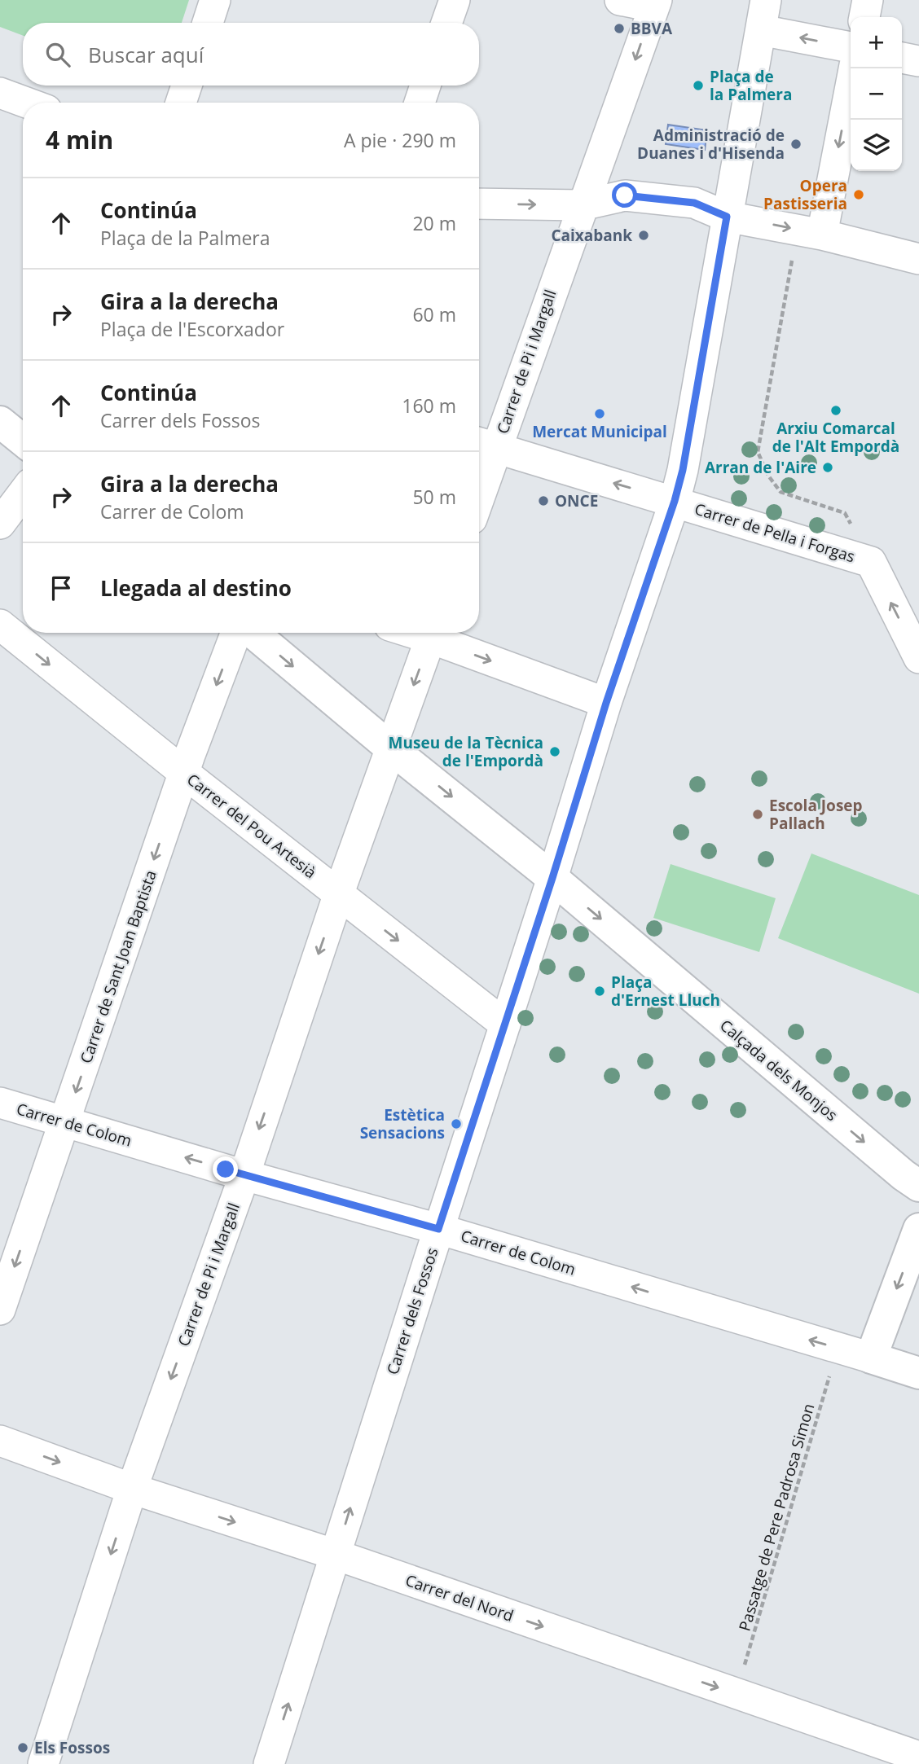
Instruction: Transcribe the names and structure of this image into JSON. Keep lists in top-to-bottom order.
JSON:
{
  "streets": {
    "street": [
      "Carrer de Pi i Margall",
      "Carrer de Pella i Forgas",
      "Carrer del Pou Artesià",
      "Carrer de Sant Joan Baptista",
      "Calçada dels Monjos",
      "Carrer de Colom",
      "Carrer dels Fossos",
      "Carrer del Nord"
    ],
    "path": ["Passatge de Pere Padrosa Simon"]
  },
  "crossings": [
    ["Carrer de Pi i Margall", "Carrer de Pella i Forgas"],
    ["Carrer de Pi i Margall", "Carrer del Pou Artesià"],
    ["Carrer de Pi i Margall", "Calçada dels Monjos"],
    ["Carrer de Pi i Margall", "Carrer de Colom"],
    ["Carrer de Pi i Margall", "Carrer del Nord"],
    ["Carrer de Pella i Forgas", "Carrer dels Fossos"],
    ["Carrer del Pou Artesià", "Carrer de Sant Joan Baptista"],
    ["Carrer del Pou Artesià", "Carrer dels Fossos"],
    ["Carrer de Sant Joan Baptista", "Carrer de Colom"],
    ["Calçada dels Monjos", "Carrer dels Fossos"],
    ["Carrer de Colom", "Carrer dels Fossos"],
    ["Carrer de Colom", "Passatge de Pere Padrosa Simon"],
    ["Carrer dels Fossos", "Carrer del Nord"],
    ["Passatge de Pere Padrosa Simon", "Carrer del Nord"]
  ],
  "one_way": [
    "Carrer de Pi i Margall",
    "Carrer del Pou Artesià",
    "Carrer de Sant Joan Baptista",
    "Calçada dels Monjos",
    "Carrer de Colom",
    "Carrer del Nord"
  ],
  "places": [
    "BBVA",
    "Plaça de la Palmera",
    "Administració de Duanes i d'Hisenda",
    "Opera Pastisseria",
    "Caixabank",
    "Arxiu Comarcal de l'Alt Empordà",
    "Mercat Municipal",
    "Arran de l'Aire",
    "ONCE",
    "Museu de la Tècnica de l'Empordà",
    "Escola Josep Pallach",
    "Plaça d'Ernest Lluch",
    "Estètica Sensacions",
    "Els Fossos"
  ],
  "page": {
    "map_buttons": ["+", "−"],
    "search": "Buscar aquí",
    "heading": ["4 min", "A pie · 290 m"],
    "list": [
      ["Continúa", "Plaça de la Palmera", "20 m"],
      ["Gira a la derecha", "Plaça de l'Escorxador", "60 m"],
      ["Continúa", "Carrer dels Fossos", "160 m"],
      ["Gira a la derecha", "Carrer de Colom", "50 m"],
      "Llegada al destino"
    ]
  }
}
